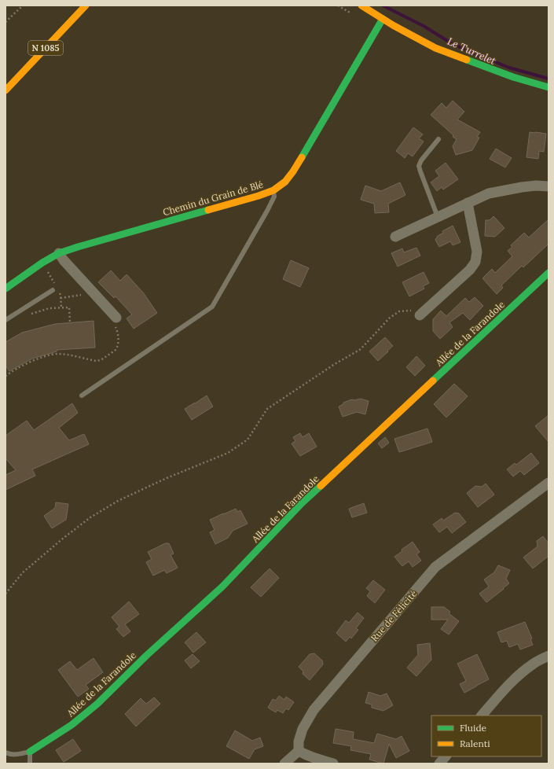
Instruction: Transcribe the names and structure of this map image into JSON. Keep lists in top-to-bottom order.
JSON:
{
  "streets": {
    "street": [
      "N 1085",
      "Chemin du Grain de Blé",
      "Allée de la Farandole",
      "Rue de Félicité"
    ]
  },
  "water": ["Le Turrelet"],
  "legend": ["Fluide", "Ralenti"]
}
